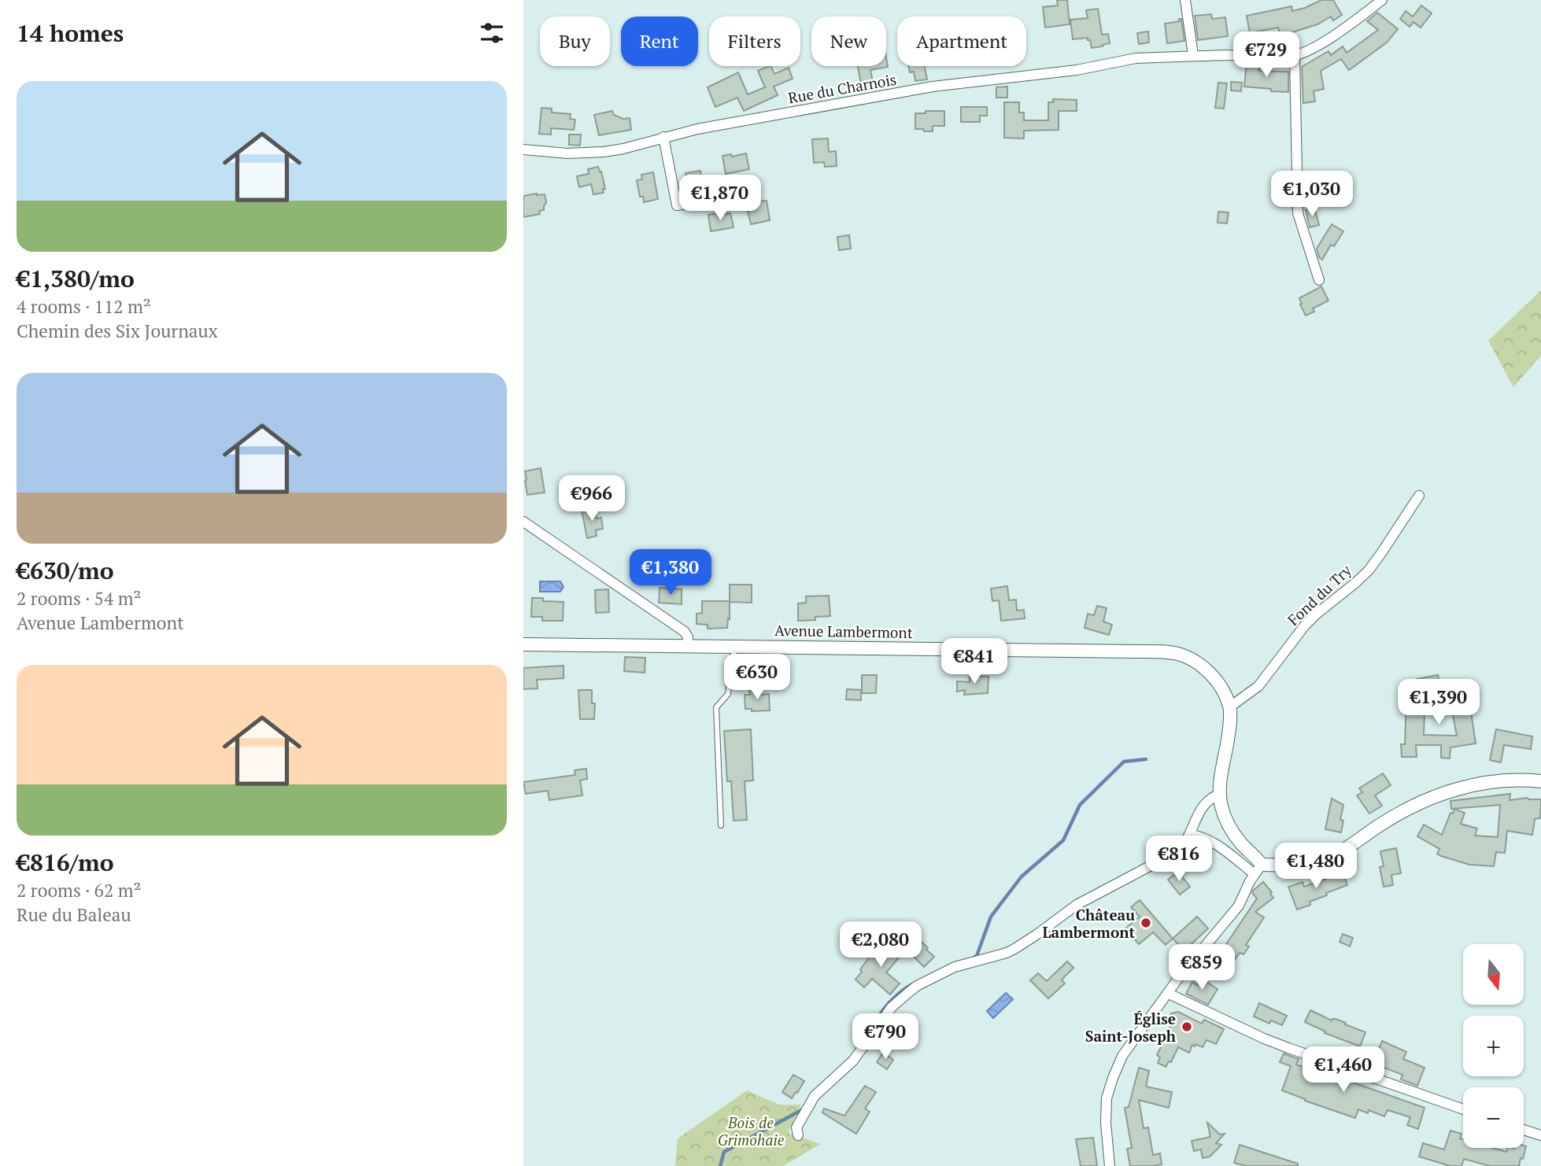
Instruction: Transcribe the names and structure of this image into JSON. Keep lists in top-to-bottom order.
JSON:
{
  "streets": {
    "street": ["Rue du Charnois", "Fond du Try", "Avenue Lambermont"]
  },
  "crossings": [
    ["Fond du Try", "Avenue Lambermont"]
  ],
  "parks": ["Bois de Grimohaie"],
  "places": ["Château Lambermont", "Église Saint-Joseph"],
  "north": "bottom",
  "page": {
    "heading": "14 homes",
    "chip": [
      "Buy",
      "Rent",
      "Filters",
      "New",
      "Apartment"
    ],
    "price": [
      "€729",
      "€1,030",
      "€1,870",
      "€966",
      "€1,380",
      "€841",
      "€630",
      "€1,390",
      "€816",
      "€1,480",
      "€2,080",
      "€859",
      "€790",
      "€1,460"
    ],
    "list": [
      {
        "name": "€1,380/mo",
        "note": "4 rooms · 112 m² · Chemin des Six Journaux"
      },
      {
        "name": "€630/mo",
        "note": "2 rooms · 54 m² · Avenue Lambermont"
      },
      {
        "name": "€816/mo",
        "note": "2 rooms · 62 m² · Rue du Baleau"
      }
    ],
    "map_buttons": ["+", "−"]
  }
}
